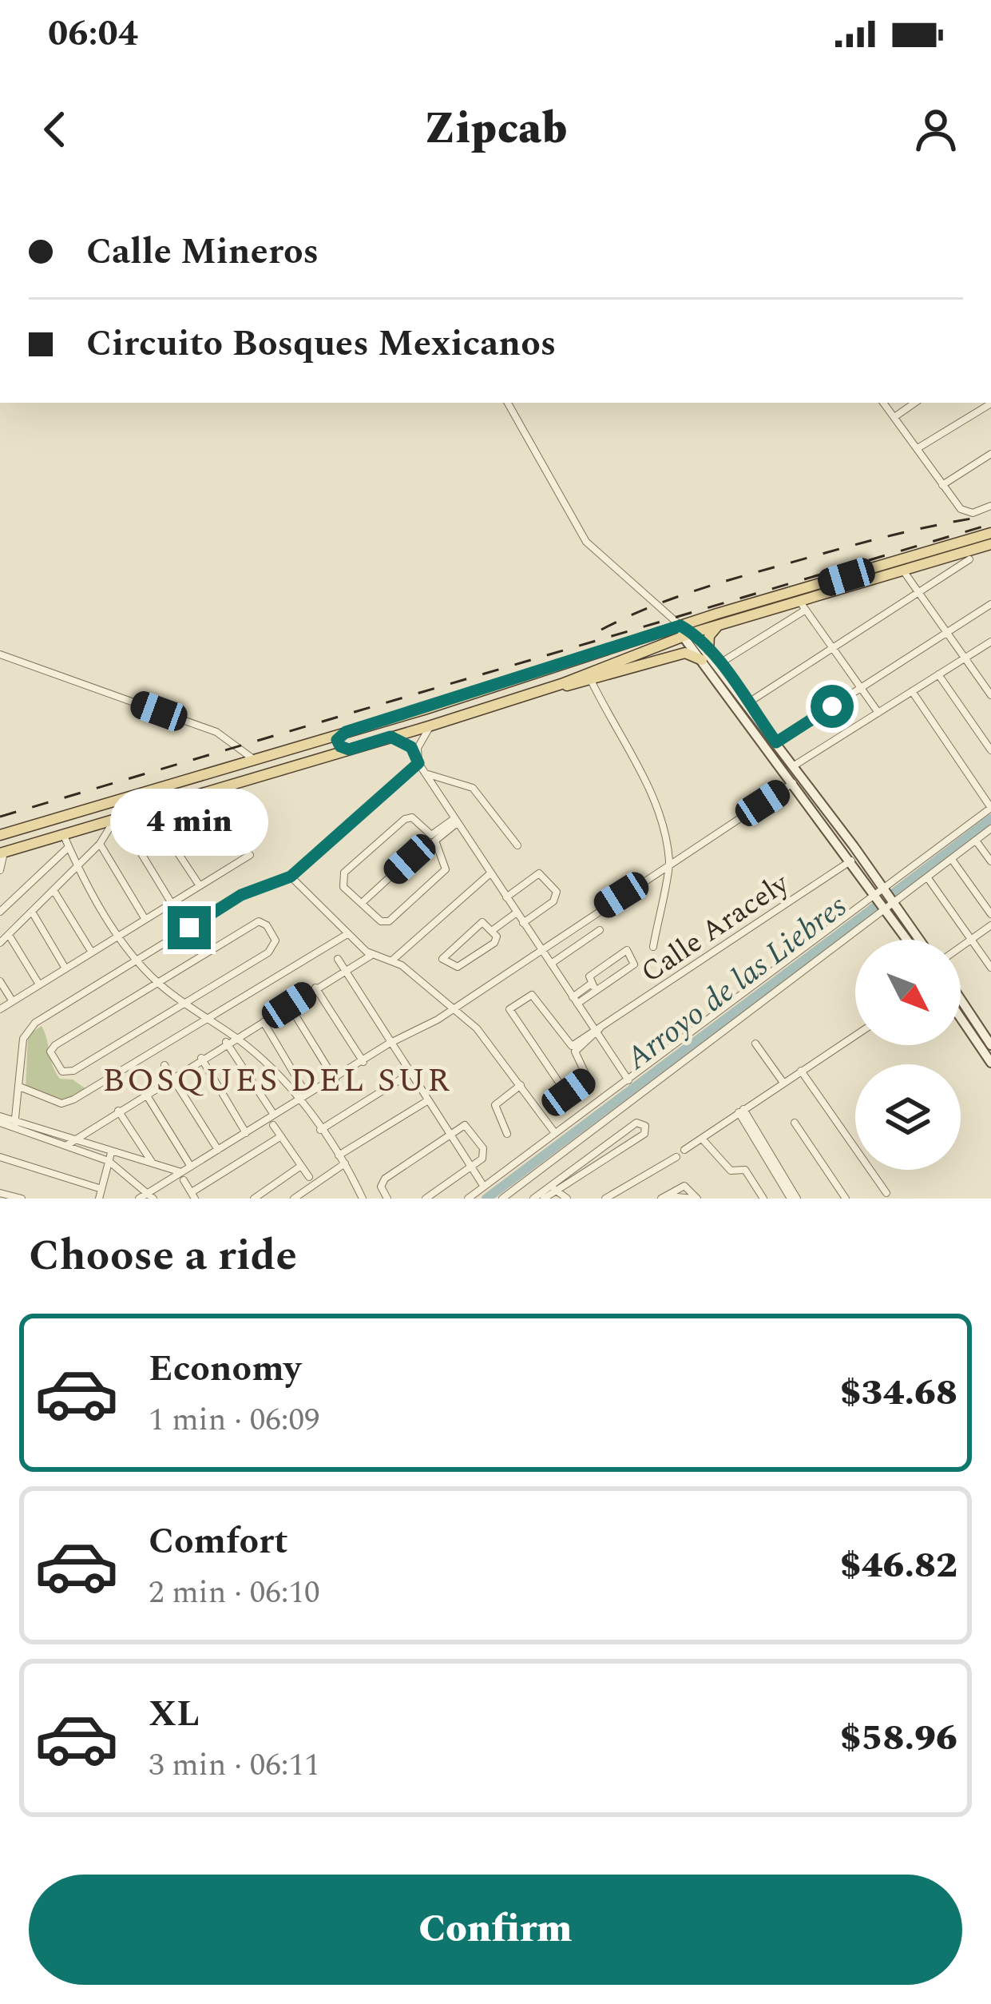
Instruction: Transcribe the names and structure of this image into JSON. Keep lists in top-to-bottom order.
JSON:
{
  "streets": {
    "street": ["Calle Aracely"]
  },
  "districts": ["BOSQUES DEL SUR"],
  "water": ["Arroyo de las Liebres"],
  "north": "bottom right",
  "page": {
    "status": "06:04",
    "header": "Zipcab",
    "banner": ["Calle Mineros", "Circuito Bosques Mexicanos"],
    "bubble": "4 min",
    "heading": "Choose a ride",
    "list": [
      {
        "name": "Economy",
        "note": "1 min · 06:09",
        "value": "$34.68"
      },
      {
        "name": "Comfort",
        "note": "2 min · 06:10",
        "value": "$46.82"
      },
      {
        "name": "XL",
        "note": "3 min · 06:11",
        "value": "$58.96"
      }
    ],
    "buttons": "Confirm"
  }
}
